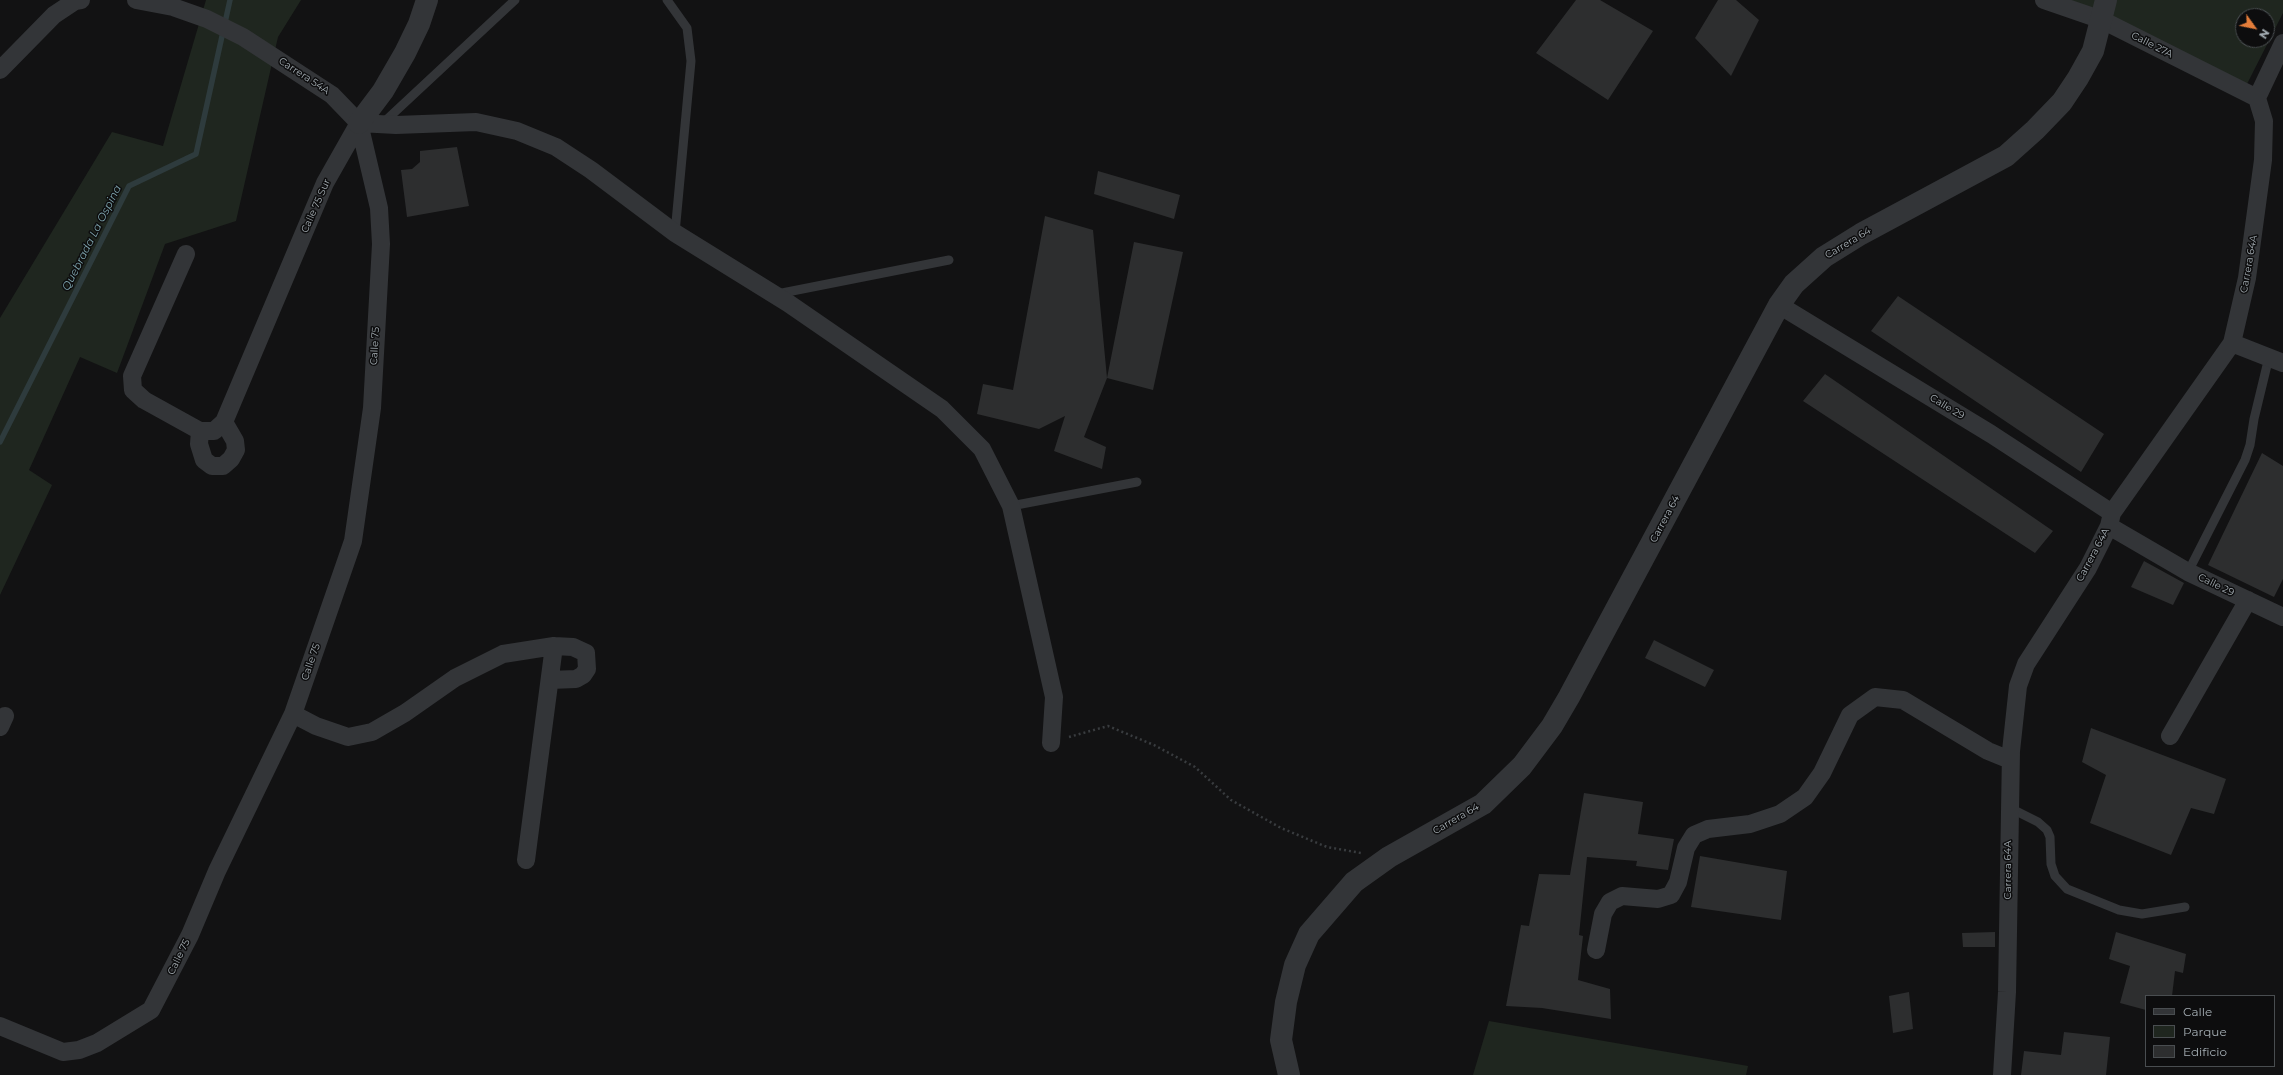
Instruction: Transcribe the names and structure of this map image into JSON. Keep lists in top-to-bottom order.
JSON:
{
  "streets": {
    "street": [
      "Calle 27A",
      "Carrera 54A",
      "Calle 75 Sur",
      "Carrera 64",
      "Carrera 64A",
      "Calle 75",
      "Calle 29"
    ]
  },
  "crossings": [
    ["Calle 27A", "Carrera 64"],
    ["Calle 27A", "Carrera 64A"],
    ["Carrera 54A", "Calle 75 Sur"],
    ["Carrera 54A", "Calle 75"],
    ["Calle 75 Sur", "Calle 75"],
    ["Carrera 64", "Calle 29"],
    ["Carrera 64A", "Calle 29"]
  ],
  "water": ["Quebrada La Ospina"],
  "legend": ["Calle", "Parque", "Edificio"],
  "north": "bottom right"
}
